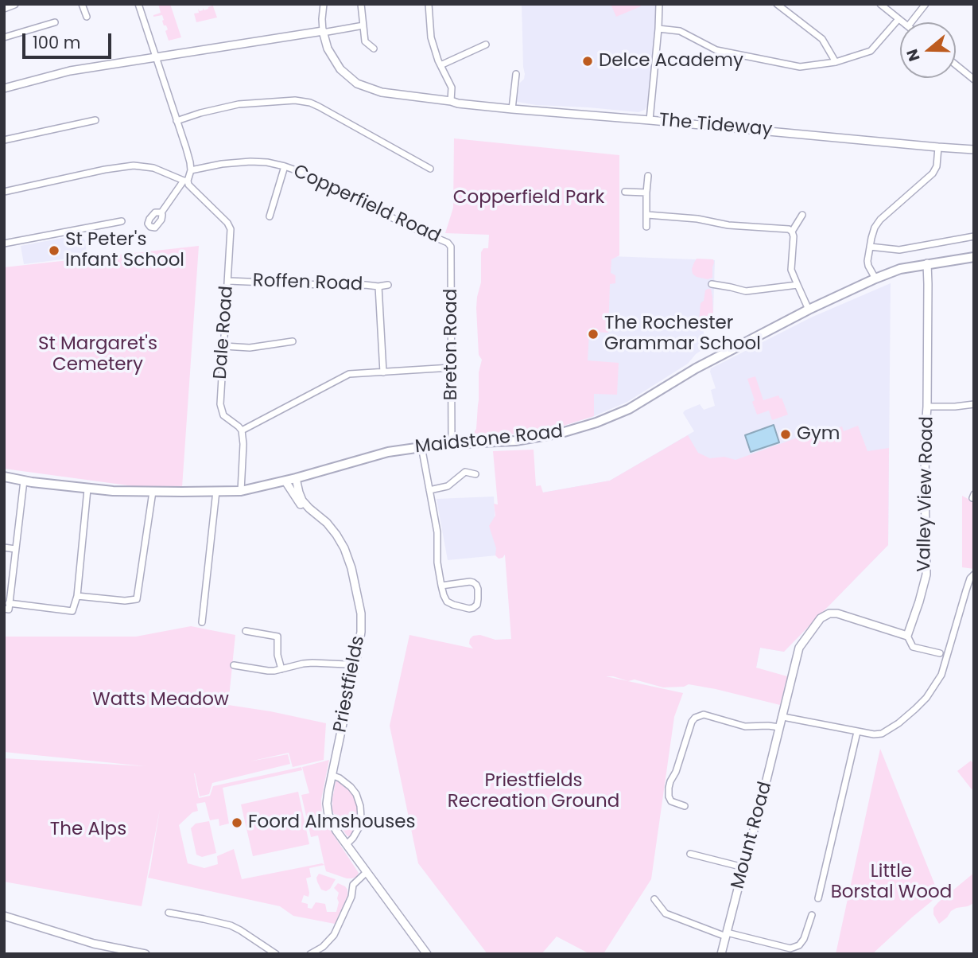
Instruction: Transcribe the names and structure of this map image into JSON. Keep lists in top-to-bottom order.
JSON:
{
  "streets": {
    "main road": ["Maidstone Road"],
    "street": [
      "The Tideway",
      "Copperfield Road",
      "Roffen Road",
      "Dale Road",
      "Breton Road",
      "Valley View Road",
      "Priestfields",
      "Mount Road"
    ]
  },
  "crossings": [
    ["Copperfield Road", "Breton Road"],
    ["Roffen Road", "Dale Road"],
    ["Breton Road", "Maidstone Road"],
    ["Maidstone Road", "Valley View Road"],
    ["Maidstone Road", "Priestfields"]
  ],
  "parks": [
    "Copperfield Park",
    "St Margaret's Cemetery",
    "Watts Meadow",
    "Priestfields Recreation Ground",
    "The Alps",
    "Little Borstal Wood"
  ],
  "places": [
    "Delce Academy",
    "St Peter's Infant School",
    "The Rochester Grammar School",
    "Gym",
    "Foord Almshouses"
  ],
  "scale_bar": "100 m",
  "north": "left"
}
